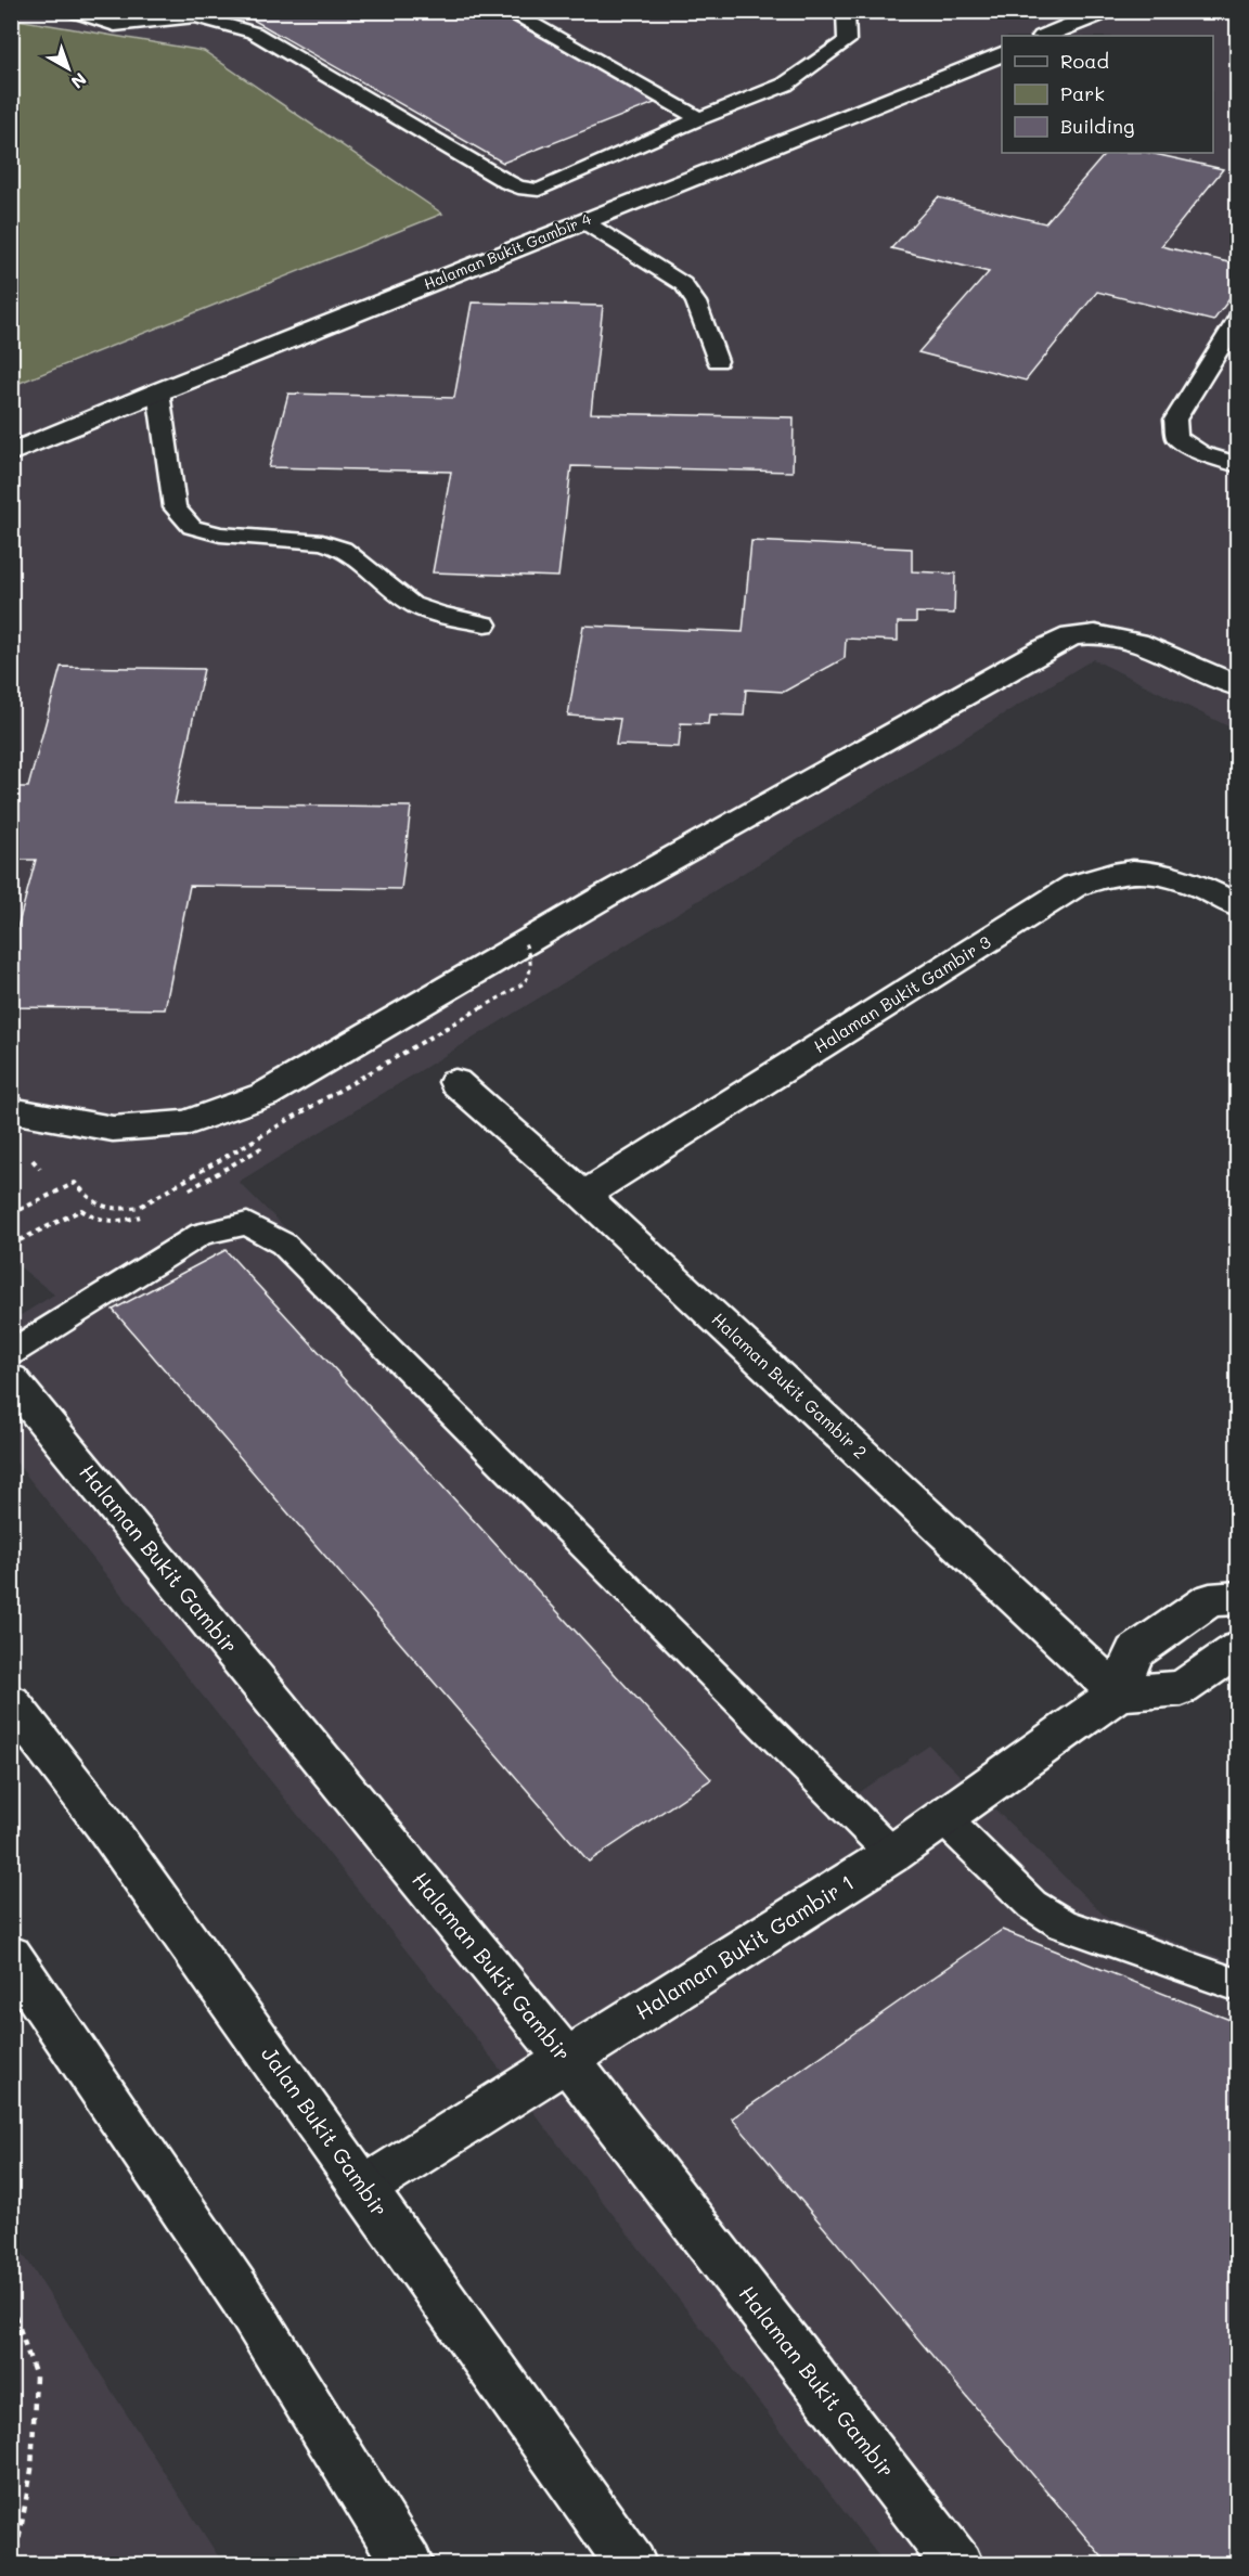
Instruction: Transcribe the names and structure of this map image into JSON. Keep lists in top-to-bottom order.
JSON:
{
  "streets": {
    "street": [
      "Halaman Bukit Gambir 4",
      "Halaman Bukit Gambir 3",
      "Halaman Bukit Gambir 2",
      "Halaman Bukit Gambir",
      "Halaman Bukit Gambir 1",
      "Jalan Bukit Gambir"
    ]
  },
  "crossings": [
    ["Halaman Bukit Gambir 3", "Halaman Bukit Gambir 2"],
    ["Halaman Bukit Gambir 2", "Halaman Bukit Gambir 1"],
    ["Halaman Bukit Gambir", "Halaman Bukit Gambir 1"],
    ["Halaman Bukit Gambir 1", "Jalan Bukit Gambir"]
  ],
  "legend": ["Road", "Park", "Building"],
  "north": "bottom right"
}
